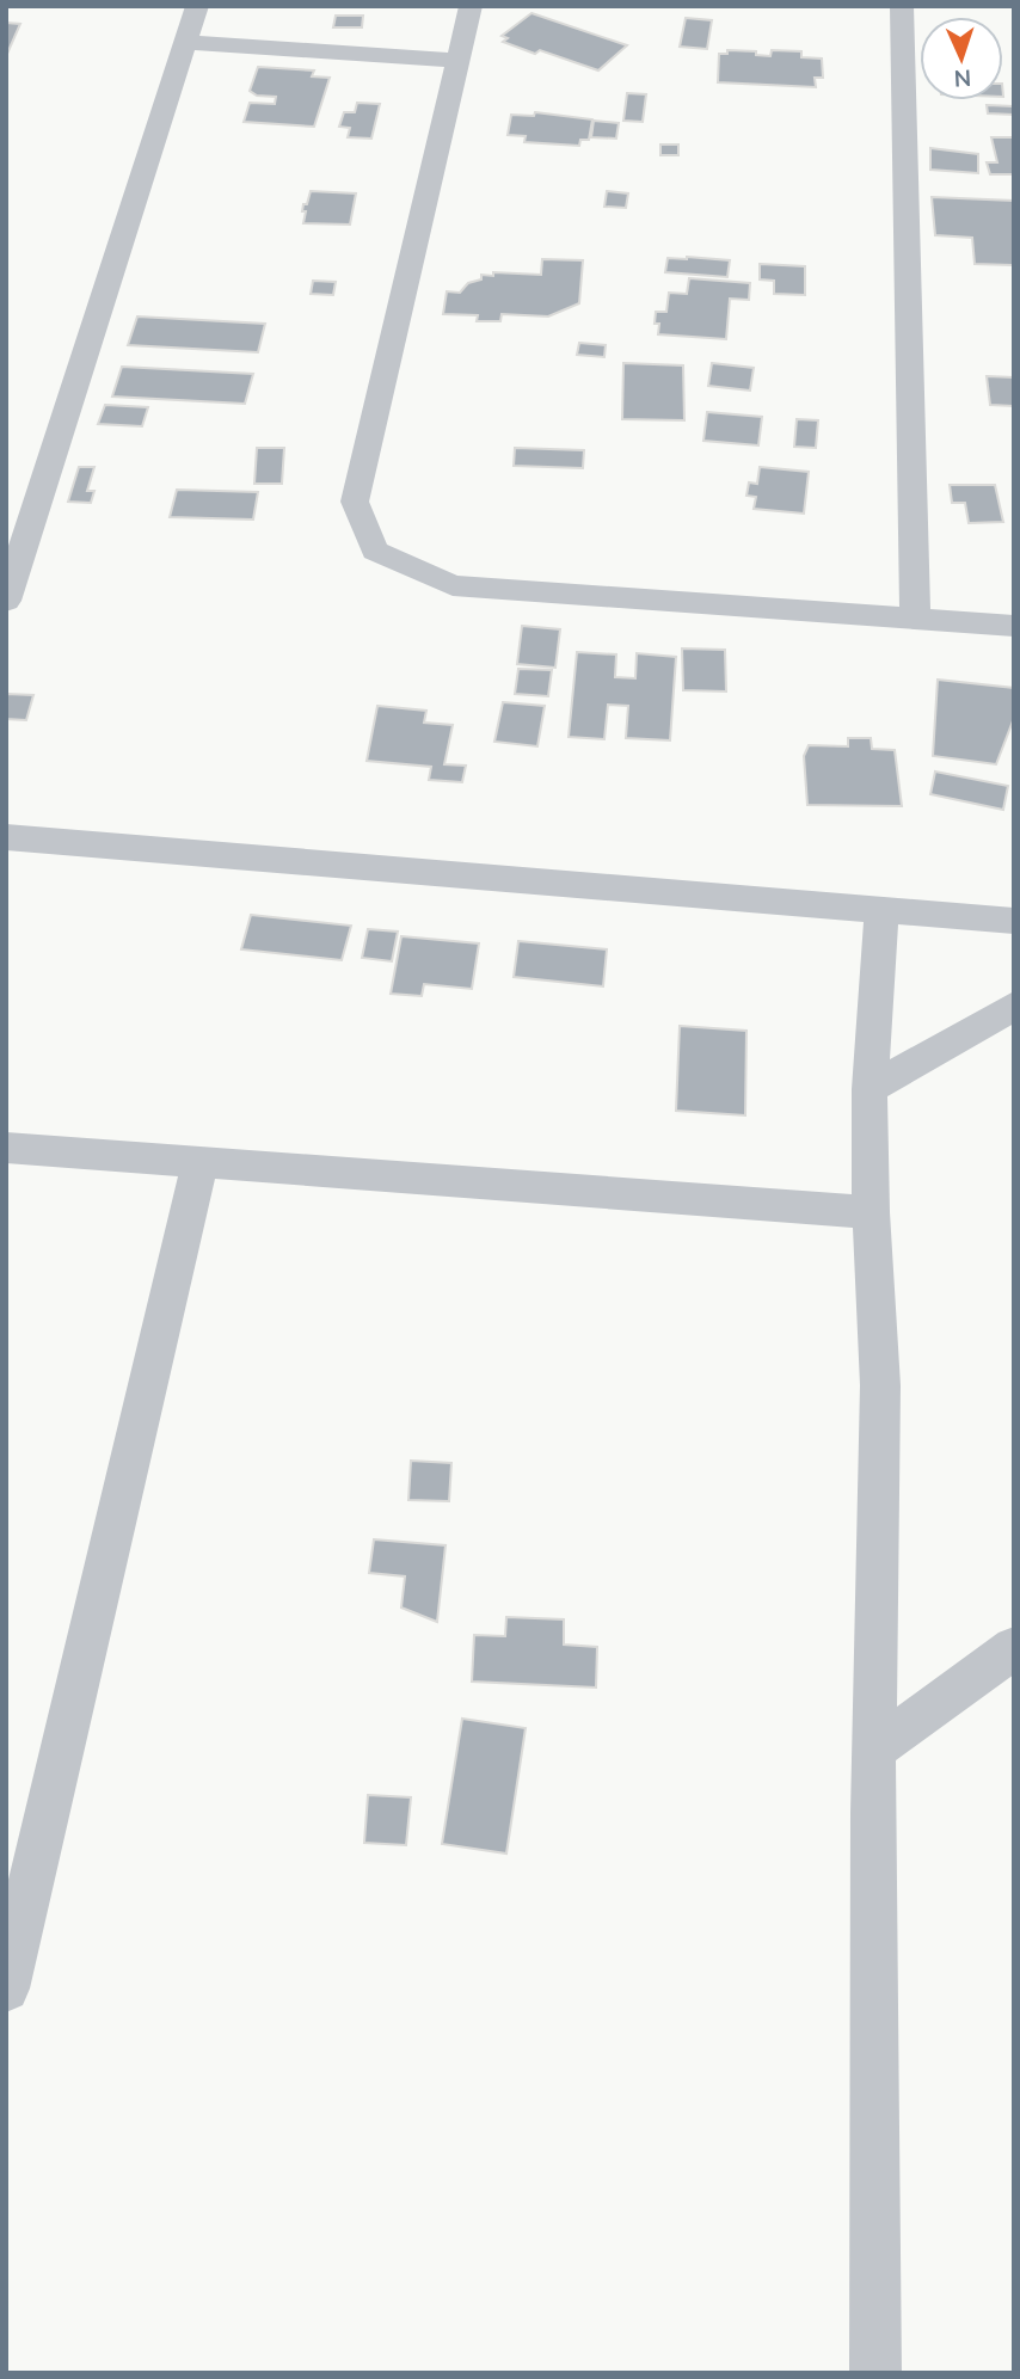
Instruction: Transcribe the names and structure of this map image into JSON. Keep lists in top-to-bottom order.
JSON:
{
  "north": "bottom"
}
